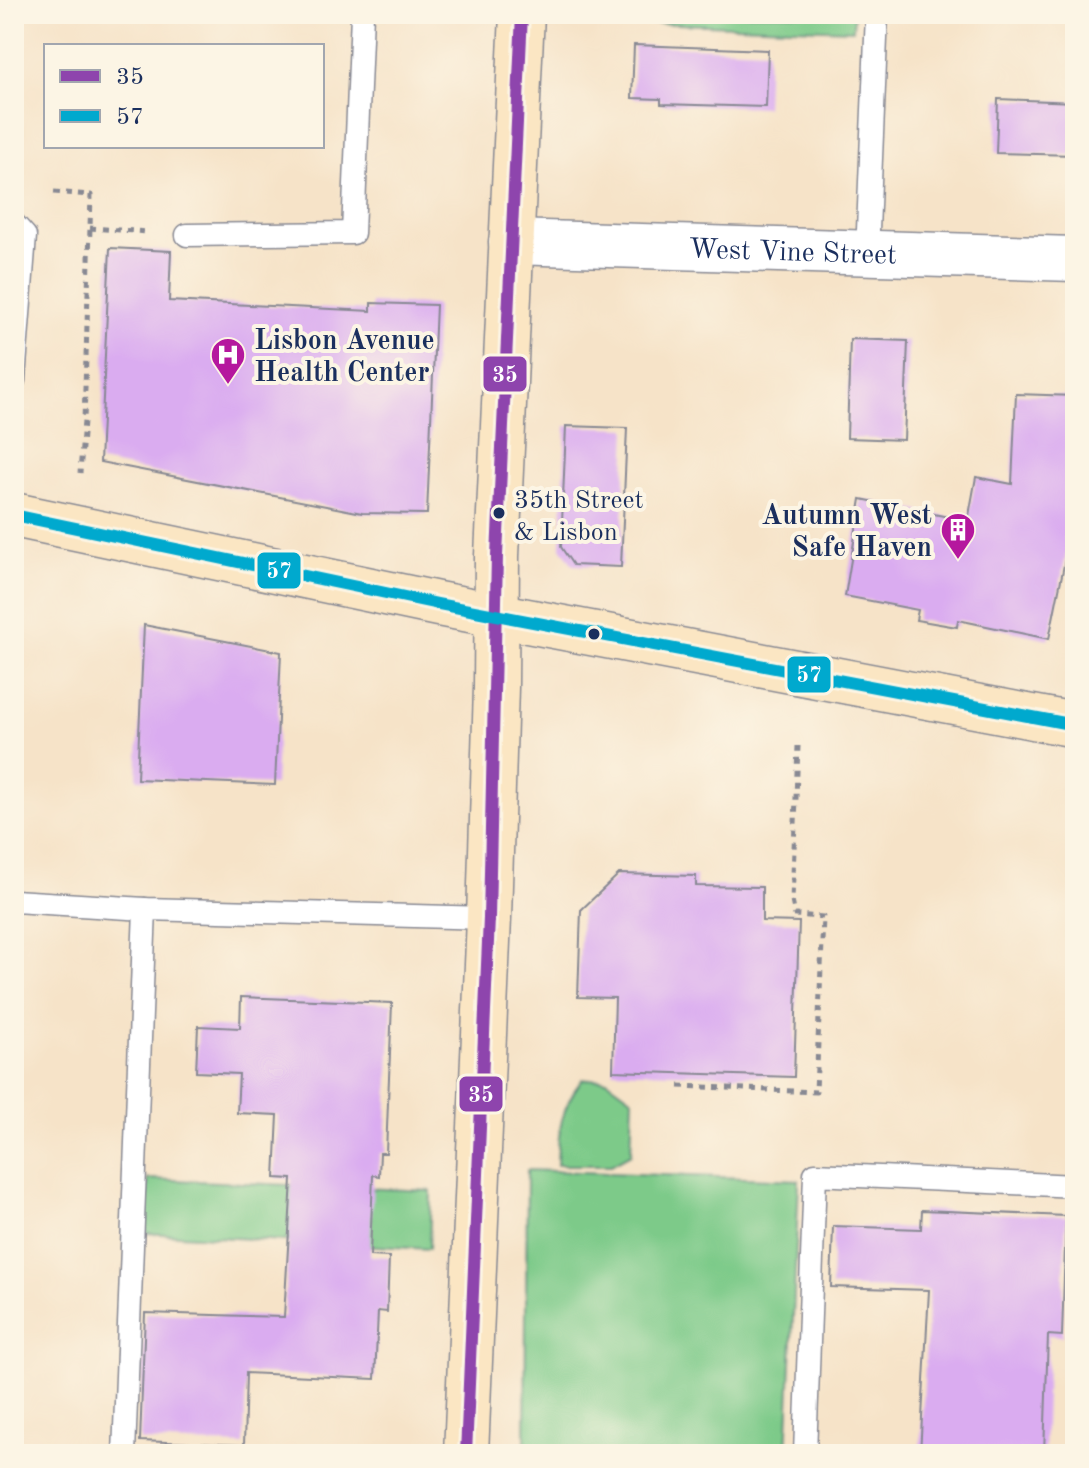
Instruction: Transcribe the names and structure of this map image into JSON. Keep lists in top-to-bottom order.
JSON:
{
  "streets": {
    "street": ["West Vine Street"]
  },
  "places": {
    "hospital": ["Lisbon Avenue Health Center"],
    "other": ["35th Street & Lisbon"],
    "building": ["Autumn West Safe Haven"]
  },
  "lines": ["transit line 35", "transit line 57"],
  "legend": ["35", "57"]
}
